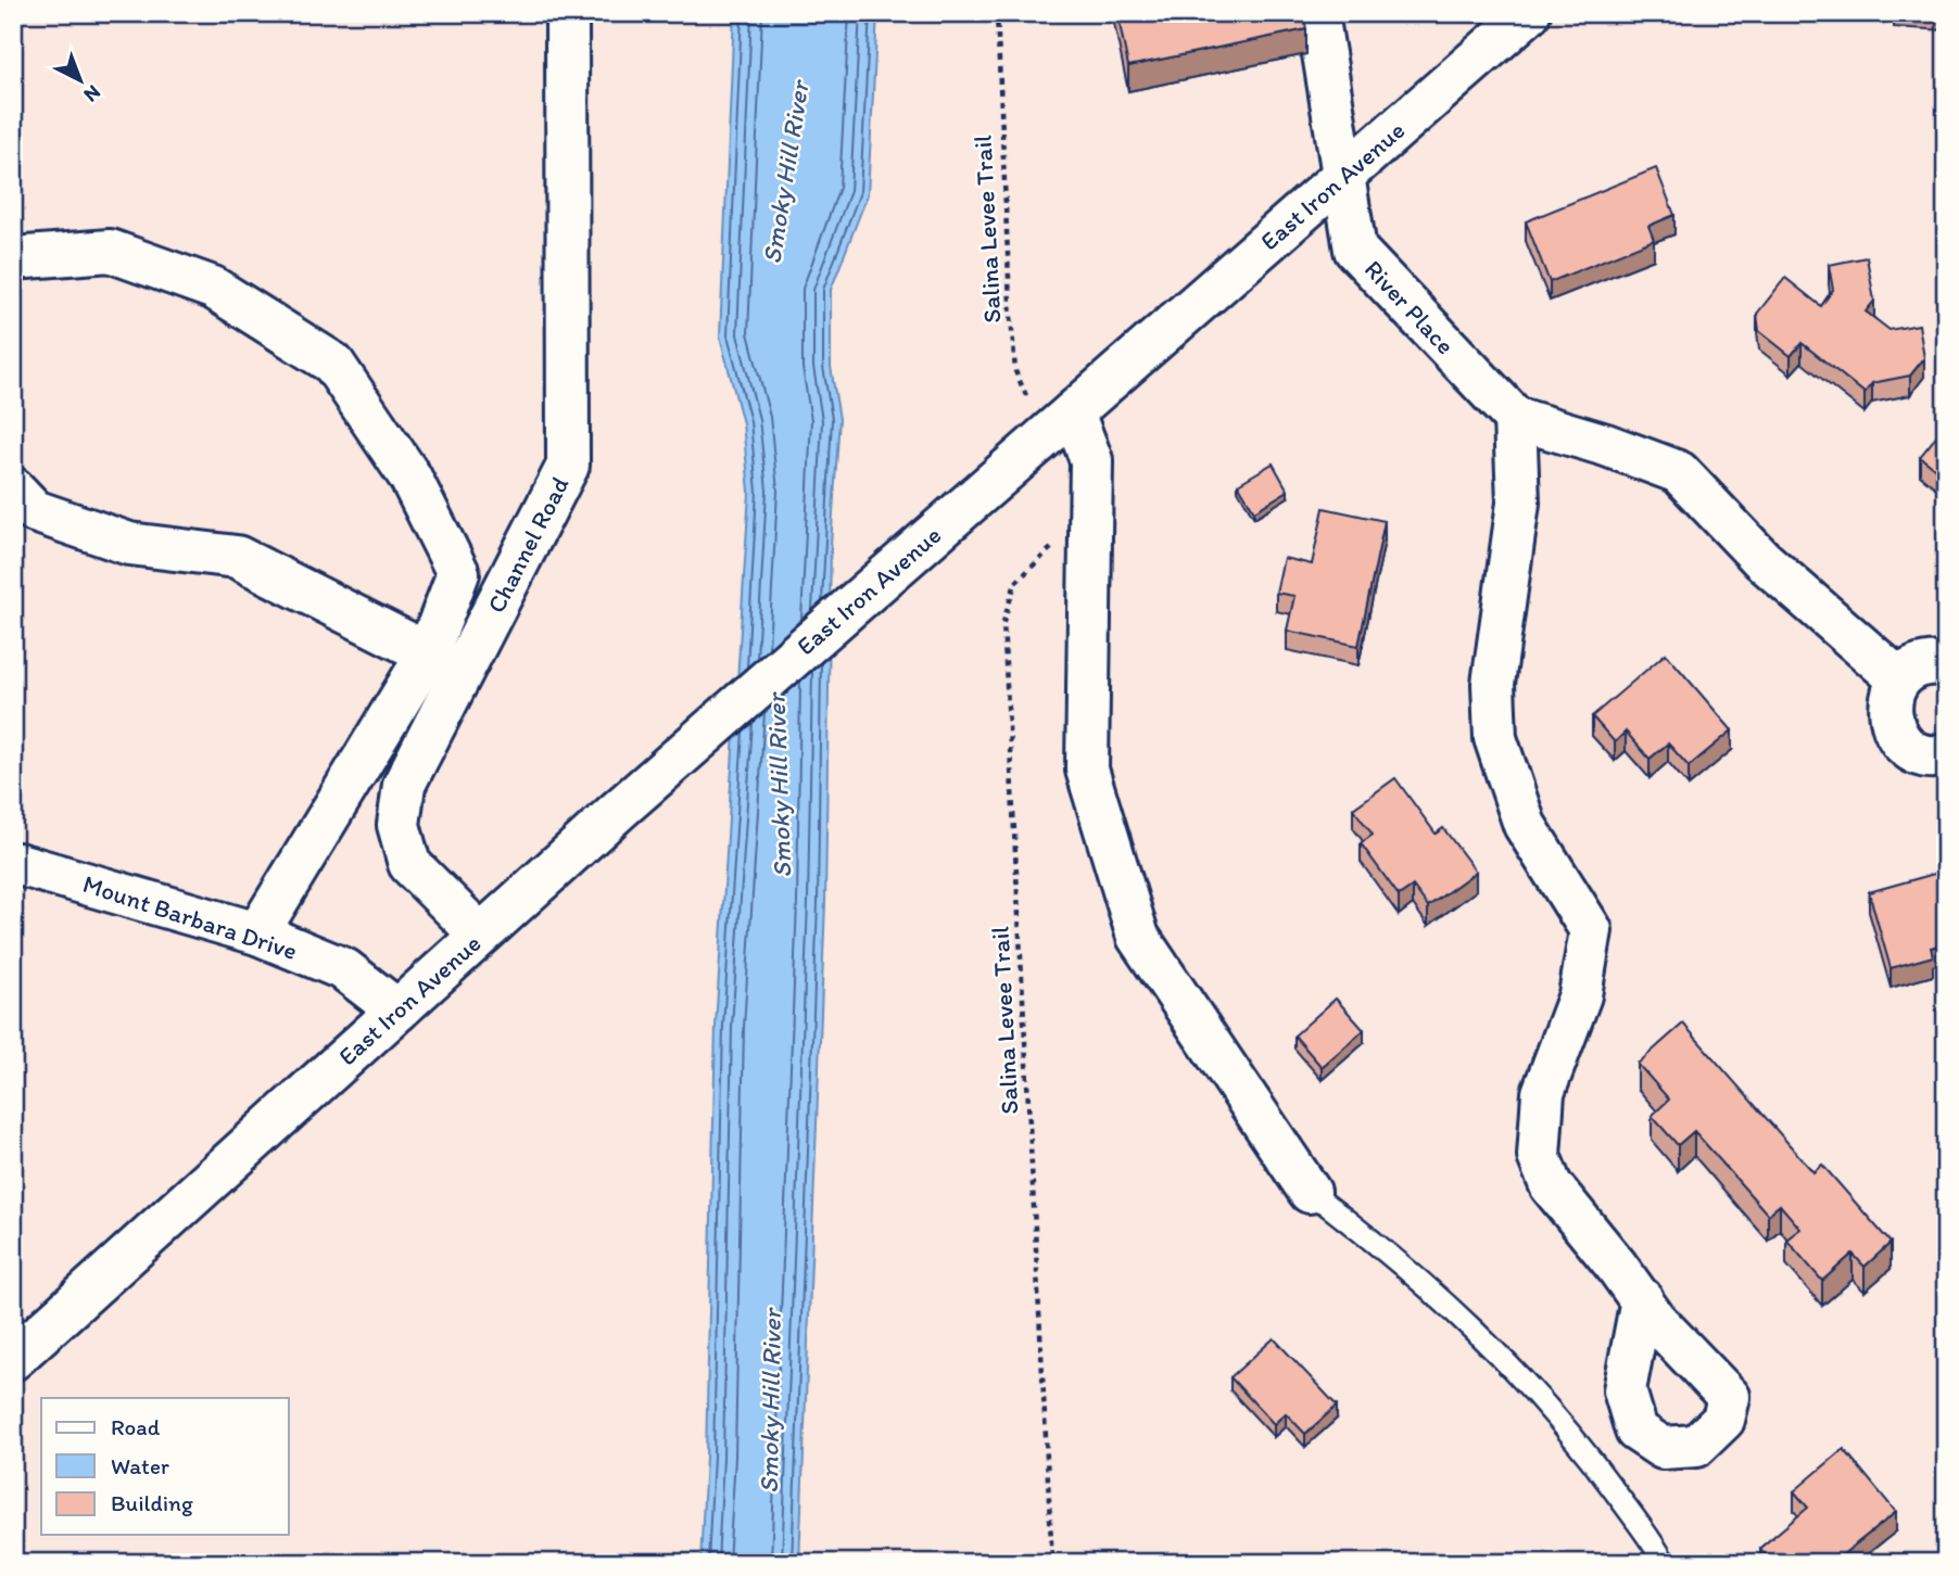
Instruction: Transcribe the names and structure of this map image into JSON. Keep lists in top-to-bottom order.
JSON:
{
  "streets": {
    "street": [
      "East Iron Avenue",
      "River Place",
      "Channel Road",
      "Mount Barbara Drive"
    ],
    "path": ["Salina Levee Trail"]
  },
  "crossings": [
    ["East Iron Avenue", "Salina Levee Trail"],
    ["East Iron Avenue", "River Place"],
    ["East Iron Avenue", "Channel Road"],
    ["East Iron Avenue", "Mount Barbara Drive"]
  ],
  "water": ["Smoky Hill River"],
  "legend": ["Road", "Water", "Building"],
  "north": "bottom right"
}
